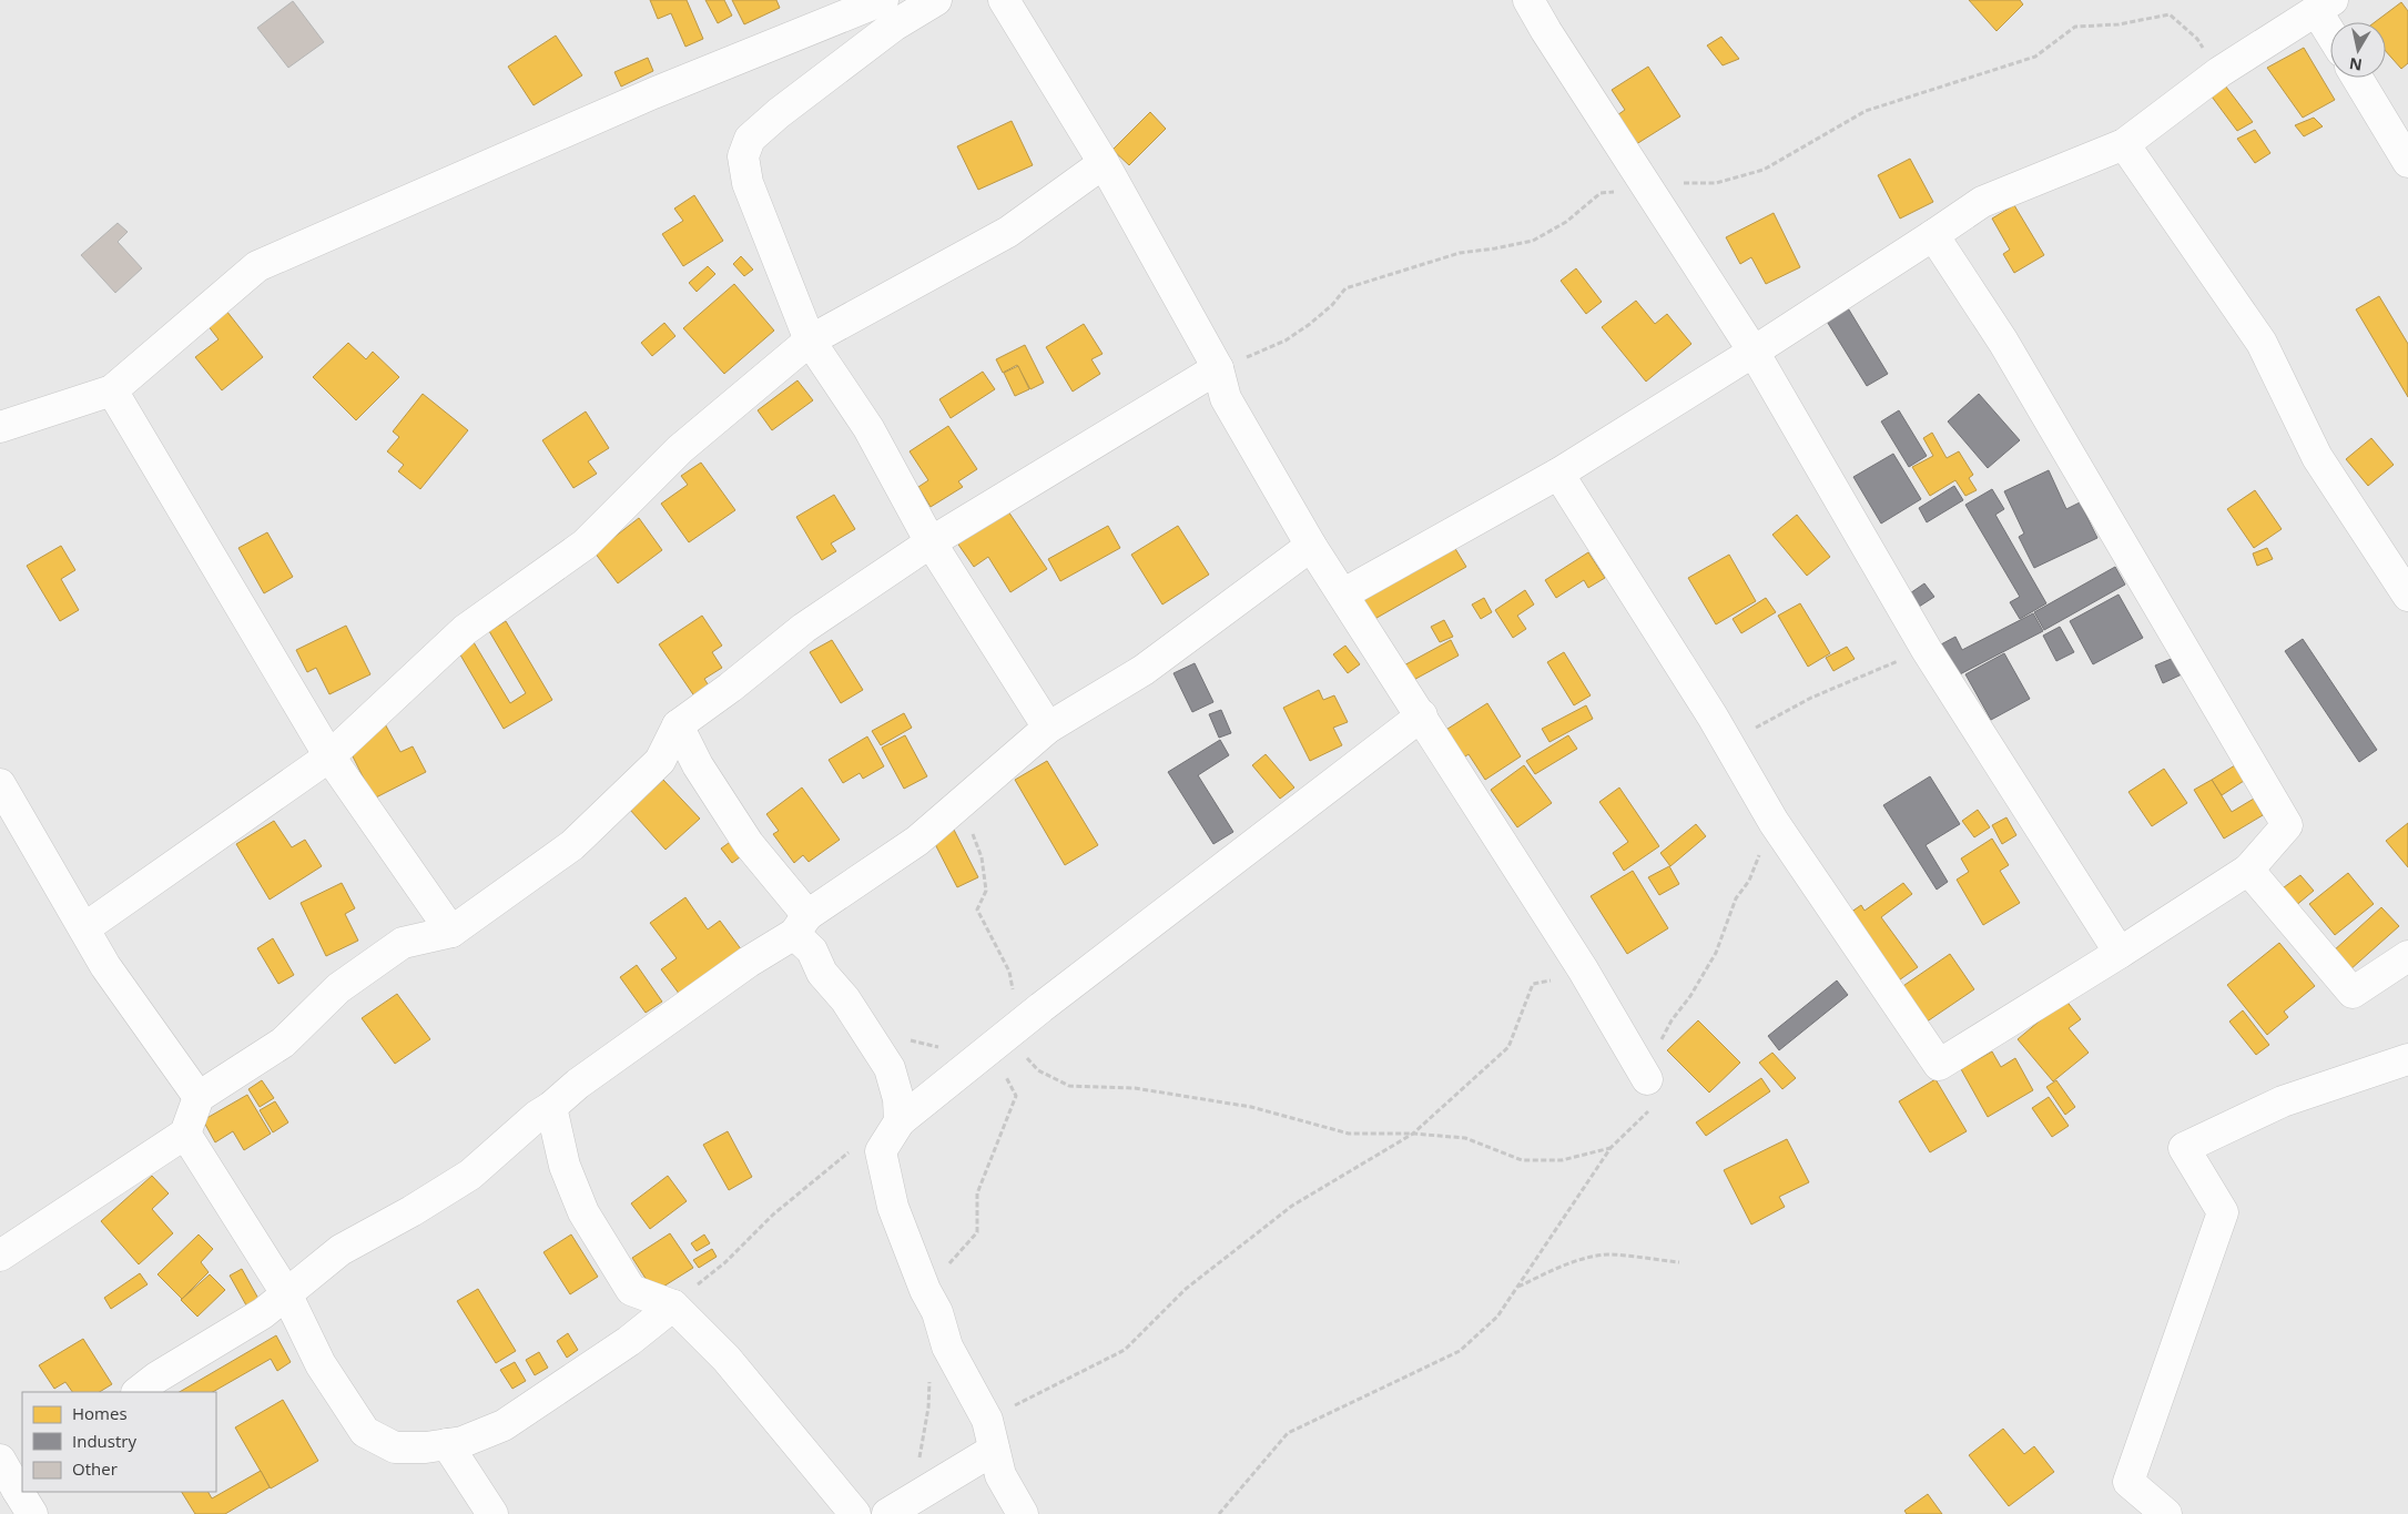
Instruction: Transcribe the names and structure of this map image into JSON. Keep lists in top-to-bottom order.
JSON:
{
  "legend": ["Homes", "Industry", "Other"],
  "north": "bottom"
}
